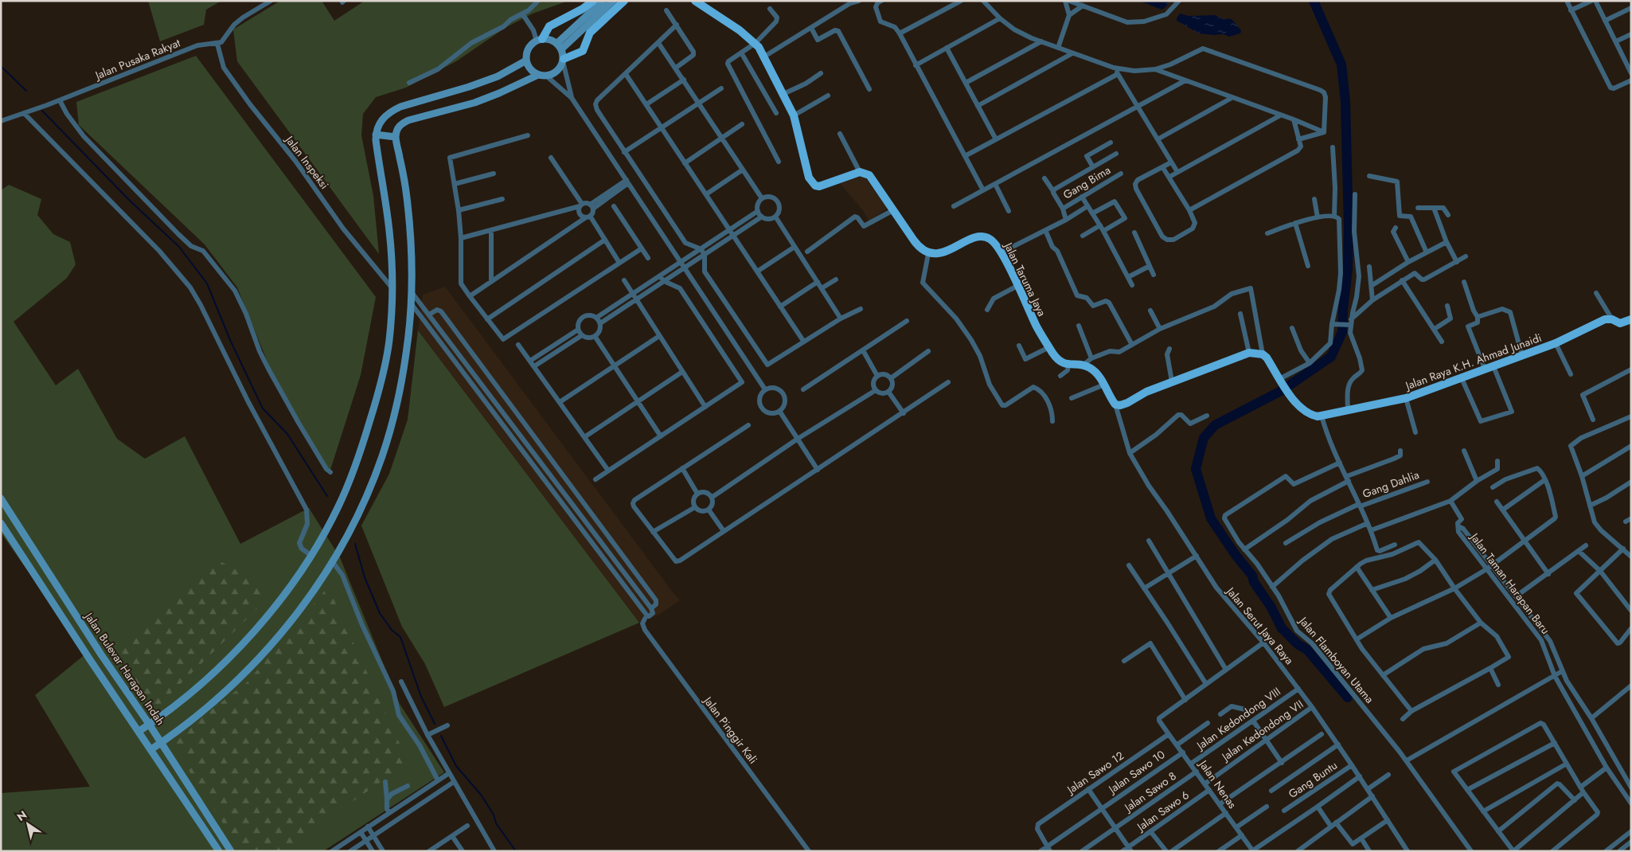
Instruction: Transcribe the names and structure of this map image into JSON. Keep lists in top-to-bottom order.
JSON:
{
  "streets": {
    "main road": ["Jalan Taruma Jaya", "Jalan Raya K.H. Ahmad Junaidi"],
    "street": [
      "Jalan Pusaka Rakyat",
      "Jalan Inspeksi",
      "Gang Bima",
      "Gang Dahlia",
      "Jalan Taman Harapan Baru",
      "Jalan Serut Jaya Raya",
      "Jalan Flamboyan Utama",
      "Jalan Bulevar Harapan Indah",
      "Jalan Kedondong VIII",
      "Jalan Pinggir Kali",
      "Jalan Kedondong VII",
      "Jalan Sawo 10",
      "Jalan Sawo 12",
      "Gang Buntu",
      "Jalan Nenas",
      "Jalan Sawo 8",
      "Jalan Sawo 6"
    ]
  },
  "crossings": [
    ["Jalan Pusaka Rakyat", "Jalan Inspeksi"],
    ["Jalan Serut Jaya Raya", "Jalan Kedondong VIII"],
    ["Jalan Serut Jaya Raya", "Jalan Kedondong VII"],
    ["Jalan Serut Jaya Raya", "Gang Buntu"],
    ["Jalan Kedondong VIII", "Jalan Nenas"],
    ["Jalan Kedondong VII", "Jalan Nenas"],
    ["Jalan Sawo 10", "Jalan Sawo 12"],
    ["Jalan Sawo 10", "Jalan Nenas"],
    ["Jalan Sawo 12", "Jalan Nenas"],
    ["Jalan Nenas", "Jalan Sawo 8"],
    ["Jalan Nenas", "Jalan Sawo 6"]
  ],
  "north": "top left"
}
